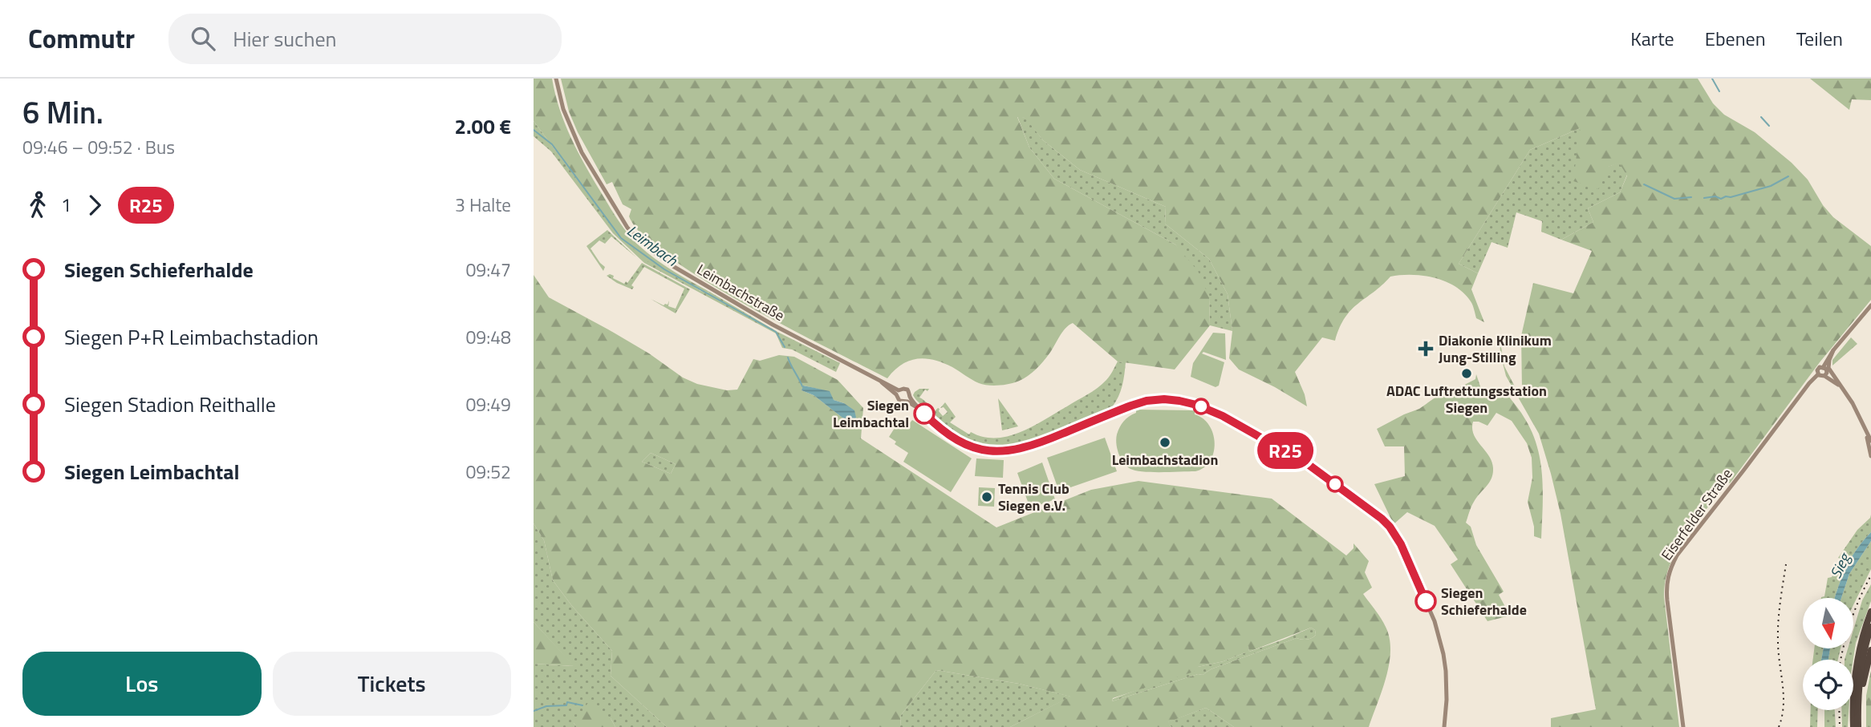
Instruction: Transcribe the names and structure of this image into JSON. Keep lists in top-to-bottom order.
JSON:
{
  "streets": {
    "main road": ["Leimbachstraße", "Eiserfelder Straße"]
  },
  "water": ["Leimbach", "Sieg"],
  "places": {
    "health": ["Diakonie Klinikum Jung-Stilling"],
    "other": [
      "ADAC Luftrettungsstation Siegen",
      "Siegen Leimbachtal",
      "Leimbachstadion",
      "Tennis Club Siegen e.V.",
      "Siegen Schieferhalde"
    ]
  },
  "lines": ["bus line R25"],
  "north": "bottom",
  "page": {
    "header": "Commutr",
    "search": "Hier suchen",
    "nav": ["Karte", "Ebenen", "Teilen"],
    "heading": ["6 Min.", "09:46 – 09:52 · Bus", "2.00 €"],
    "on_map": "R25",
    "legs": ["1", "R25", "3 Halte"],
    "list": [
      {
        "name": "Siegen Schieferhalde",
        "value": "09:47"
      },
      {
        "name": "Siegen P+R Leimbachstadion",
        "value": "09:48"
      },
      {
        "name": "Siegen Stadion Reithalle",
        "value": "09:49"
      },
      {
        "name": "Siegen Leimbachtal",
        "value": "09:52"
      }
    ],
    "buttons": ["Los", "Tickets"]
  }
}
